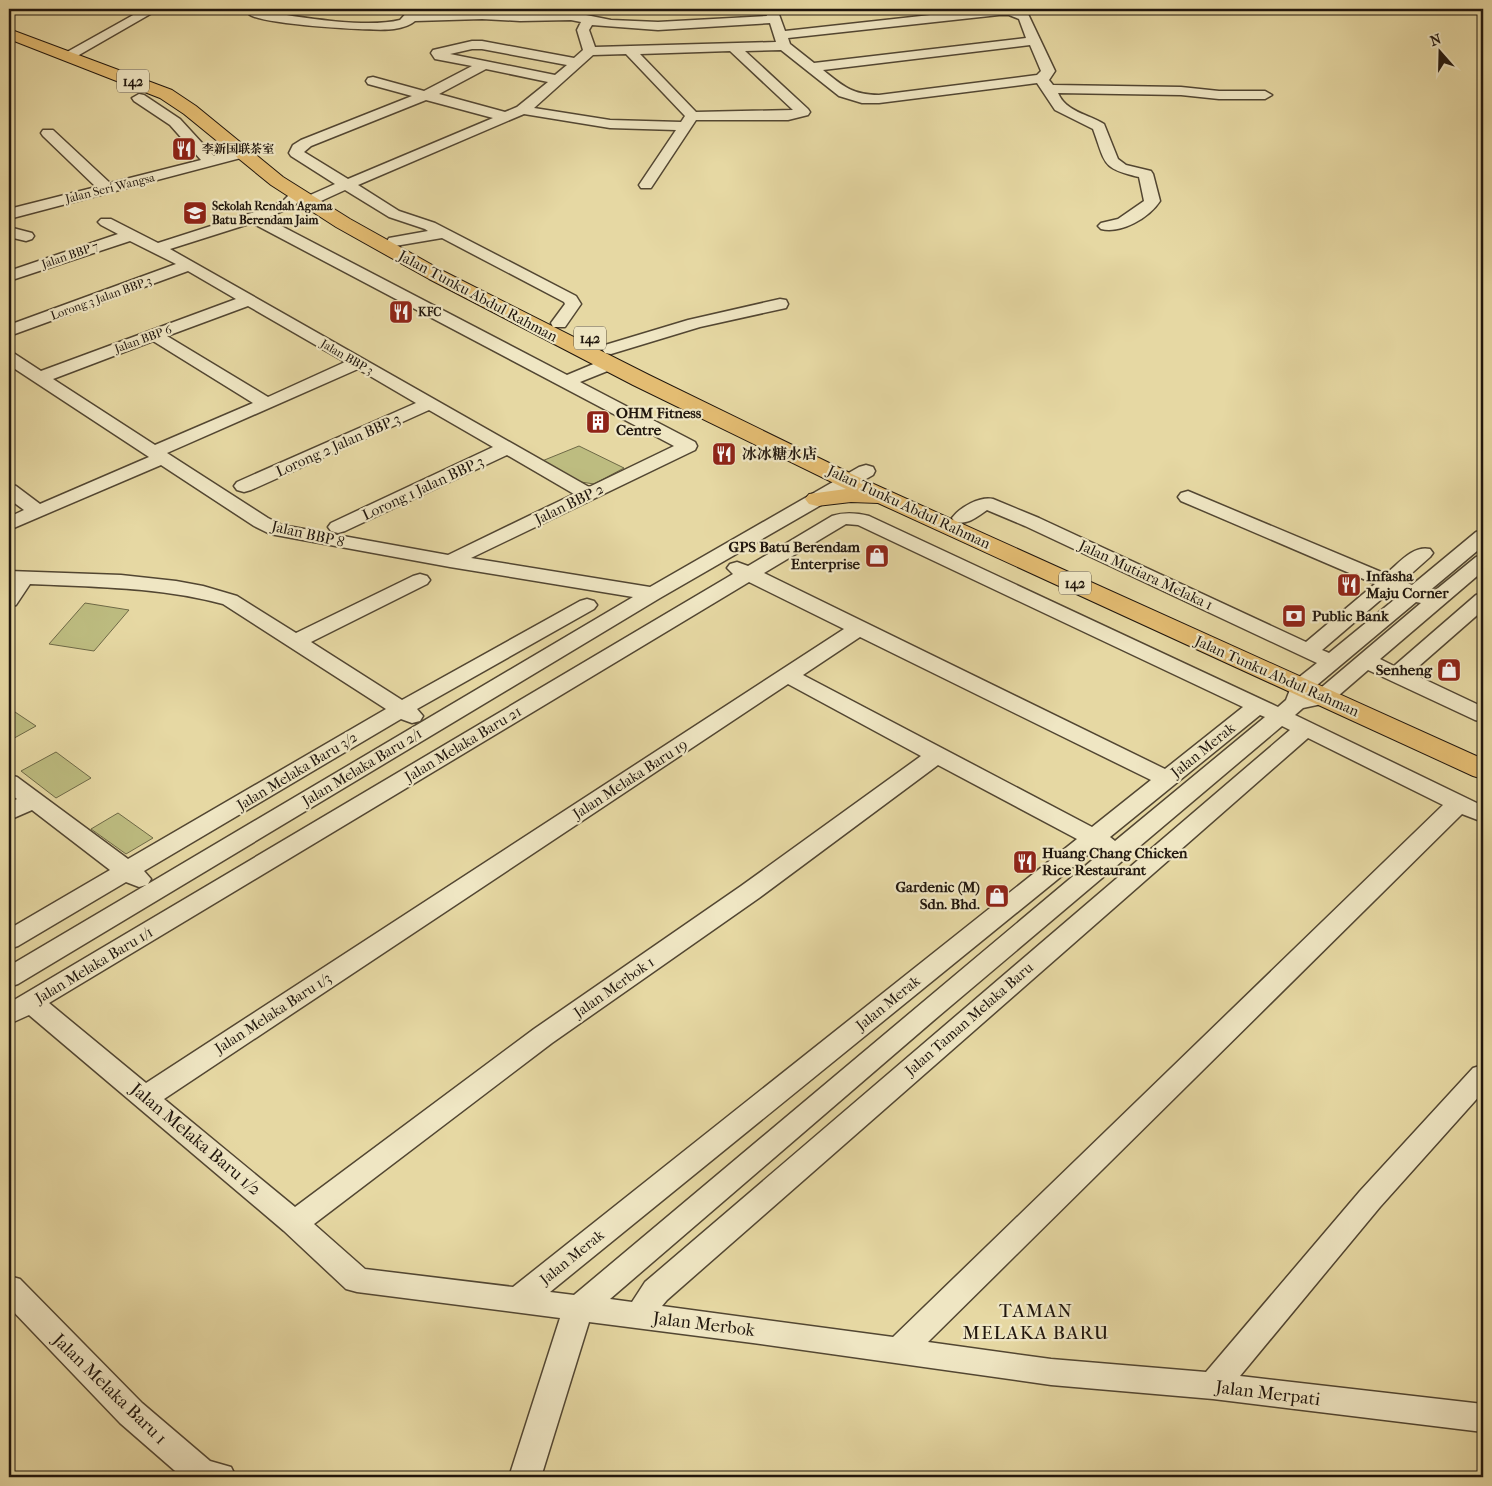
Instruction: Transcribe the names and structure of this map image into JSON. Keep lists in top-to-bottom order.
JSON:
{
  "streets": {
    "main road": ["142", "Jalan Tunku Abdul Rahman"],
    "street": [
      "Jalan Seri Wangsa",
      "Jalan BBP 7",
      "Lorong 3 Jalan BBP 3",
      "Jalan BBP 6",
      "Jalan BBP 3",
      "Lorong 2 Jalan BBP 3",
      "Lorong 1 Jalan BBP 3",
      "Jalan BBP 2",
      "Jalan BBP 8",
      "Jalan Mutiara Melaka 1",
      "Jalan Melaka Baru 21",
      "Jalan Merak",
      "Jalan Melaka Baru 2/1",
      "Jalan Melaka Baru 3/2",
      "Jalan Melaka Baru 19",
      "Jalan Melaka Baru 1/1",
      "Jalan Merbok 1",
      "Jalan Melaka Baru 1/3",
      "Jalan Taman Melaka Baru",
      "Jalan Melaka Baru 1/2",
      "Jalan Merbok",
      "Jalan Melaka Baru 1",
      "Jalan Merpati"
    ]
  },
  "crossings": [
    ["Jalan Seri Wangsa", "Jalan Tunku Abdul Rahman"],
    ["Jalan BBP 7", "Jalan BBP 3"],
    ["Jalan Tunku Abdul Rahman", "Jalan Mutiara Melaka 1"],
    ["Jalan Tunku Abdul Rahman", "Jalan Melaka Baru 21"],
    ["Jalan Tunku Abdul Rahman", "Jalan Merak"],
    ["Lorong 3 Jalan BBP 3", "Jalan BBP 3"],
    ["Jalan BBP 6", "Jalan BBP 3"],
    ["Jalan BBP 6", "Jalan BBP 8"],
    ["Jalan BBP 3", "Lorong 2 Jalan BBP 3"],
    ["Jalan BBP 3", "Lorong 1 Jalan BBP 3"],
    ["Jalan BBP 3", "Jalan BBP 2"],
    ["Jalan BBP 2", "Jalan BBP 8"],
    ["Jalan BBP 8", "Jalan Melaka Baru 2/1"],
    ["Jalan Mutiara Melaka 1", "Jalan Melaka Baru 21"],
    ["Jalan Mutiara Melaka 1", "Jalan Merak"],
    ["Jalan Melaka Baru 21", "Jalan Merak"],
    ["Jalan Melaka Baru 21", "Jalan Melaka Baru 1/1"],
    ["Jalan Merak", "Jalan Merbok"],
    ["Jalan Melaka Baru 19", "Jalan Melaka Baru 1/3"],
    ["Jalan Melaka Baru 1/1", "Jalan Melaka Baru 1/2"],
    ["Jalan Merbok 1", "Jalan Melaka Baru 1/2"],
    ["Jalan Melaka Baru 1/3", "Jalan Melaka Baru 1/2"],
    ["Jalan Taman Melaka Baru", "Jalan Merbok"],
    ["Jalan Melaka Baru 1/2", "Jalan Merbok"],
    ["Jalan Merbok", "Jalan Merpati"]
  ],
  "districts": ["TAMAN MELAKA BARU"],
  "places": {
    "restaurant": [
      "李新国联茶室",
      "KFC",
      "冰冰糖水店",
      "Infasha Maju Corner",
      "Huang Chang Chicken Rice Restaurant"
    ],
    "school or university": ["Sekolah Rendah Agama Batu Berendam Jaim"],
    "building": ["OHM Fitness Centre"],
    "shop": ["GPS Batu Berendam Enterprise", "Senheng", "Gardenic (M) Sdn. Bhd."],
    "bank": ["Public Bank"]
  },
  "north": "top"
}
